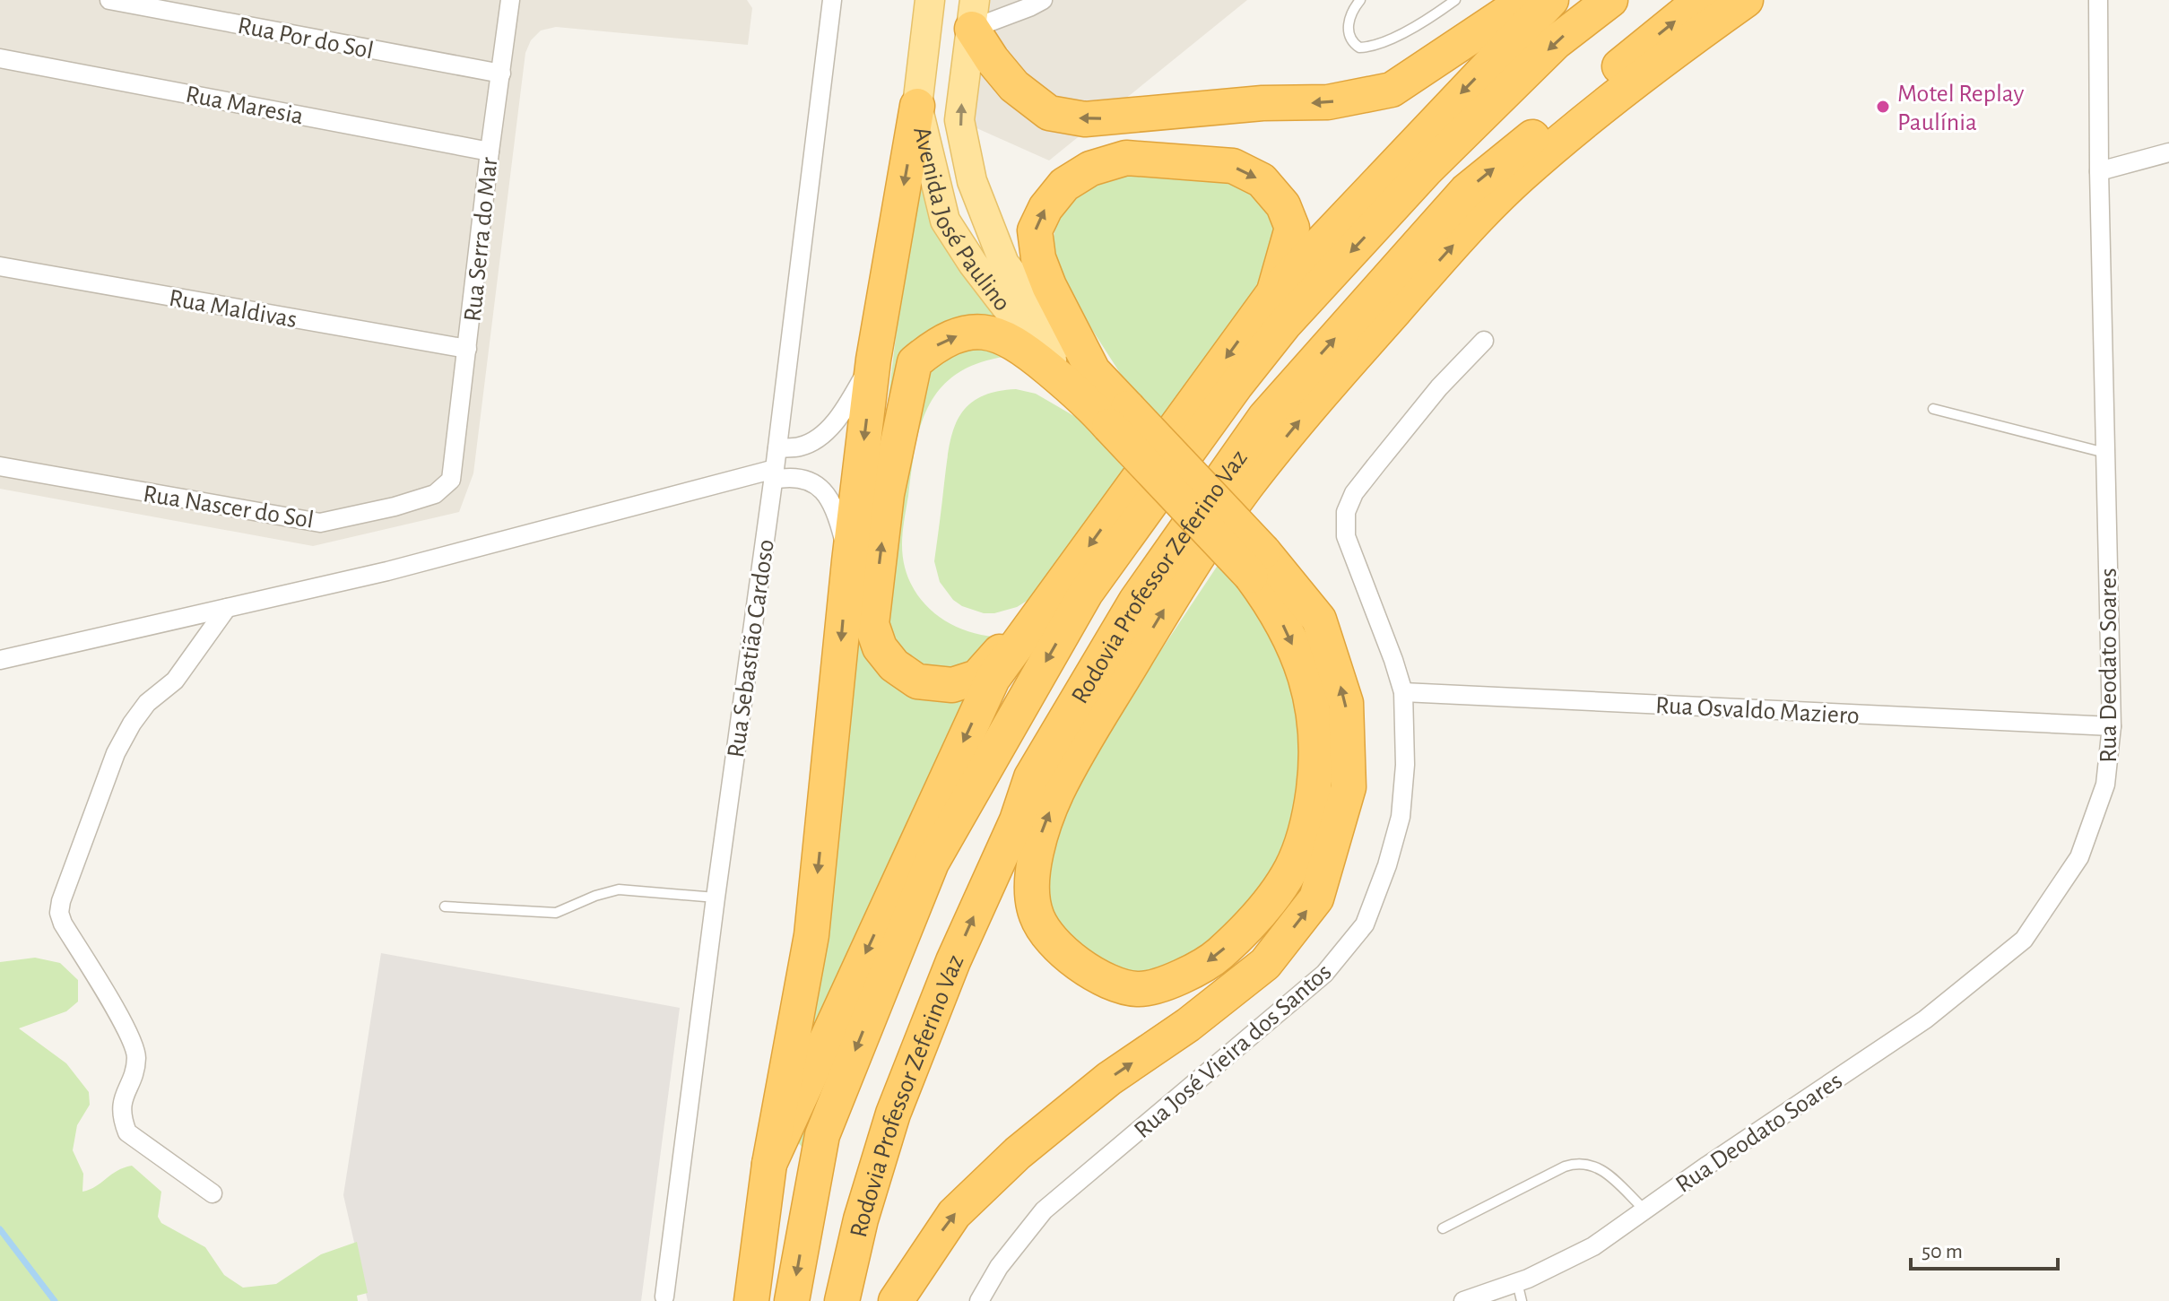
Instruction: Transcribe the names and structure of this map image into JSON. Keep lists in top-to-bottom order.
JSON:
{
  "streets": {
    "highway": ["Rodovia Professor Zeferino Vaz"],
    "main road": ["Avenida José Paulino"],
    "street": [
      "Rua Por do Sol",
      "Rua Maresia",
      "Rua Serra do Mar",
      "Rua Maldivas",
      "Rua Nascer do Sol",
      "Rua Sebastião Cardoso",
      "Rua Deodato Soares",
      "Rua Osvaldo Maziero",
      "Rua José Vieira dos Santos"
    ]
  },
  "crossings": [
    ["Rua Por do Sol", "Rua Serra do Mar"],
    ["Rua Maresia", "Rua Serra do Mar"],
    ["Rua Serra do Mar", "Rua Maldivas"],
    ["Rua Serra do Mar", "Rua Nascer do Sol"],
    ["Rua Deodato Soares", "Rua Osvaldo Maziero"],
    ["Rua Osvaldo Maziero", "Rua José Vieira dos Santos"]
  ],
  "places": ["Motel Replay Paulínia"],
  "scale_bar": "50 m"
}
